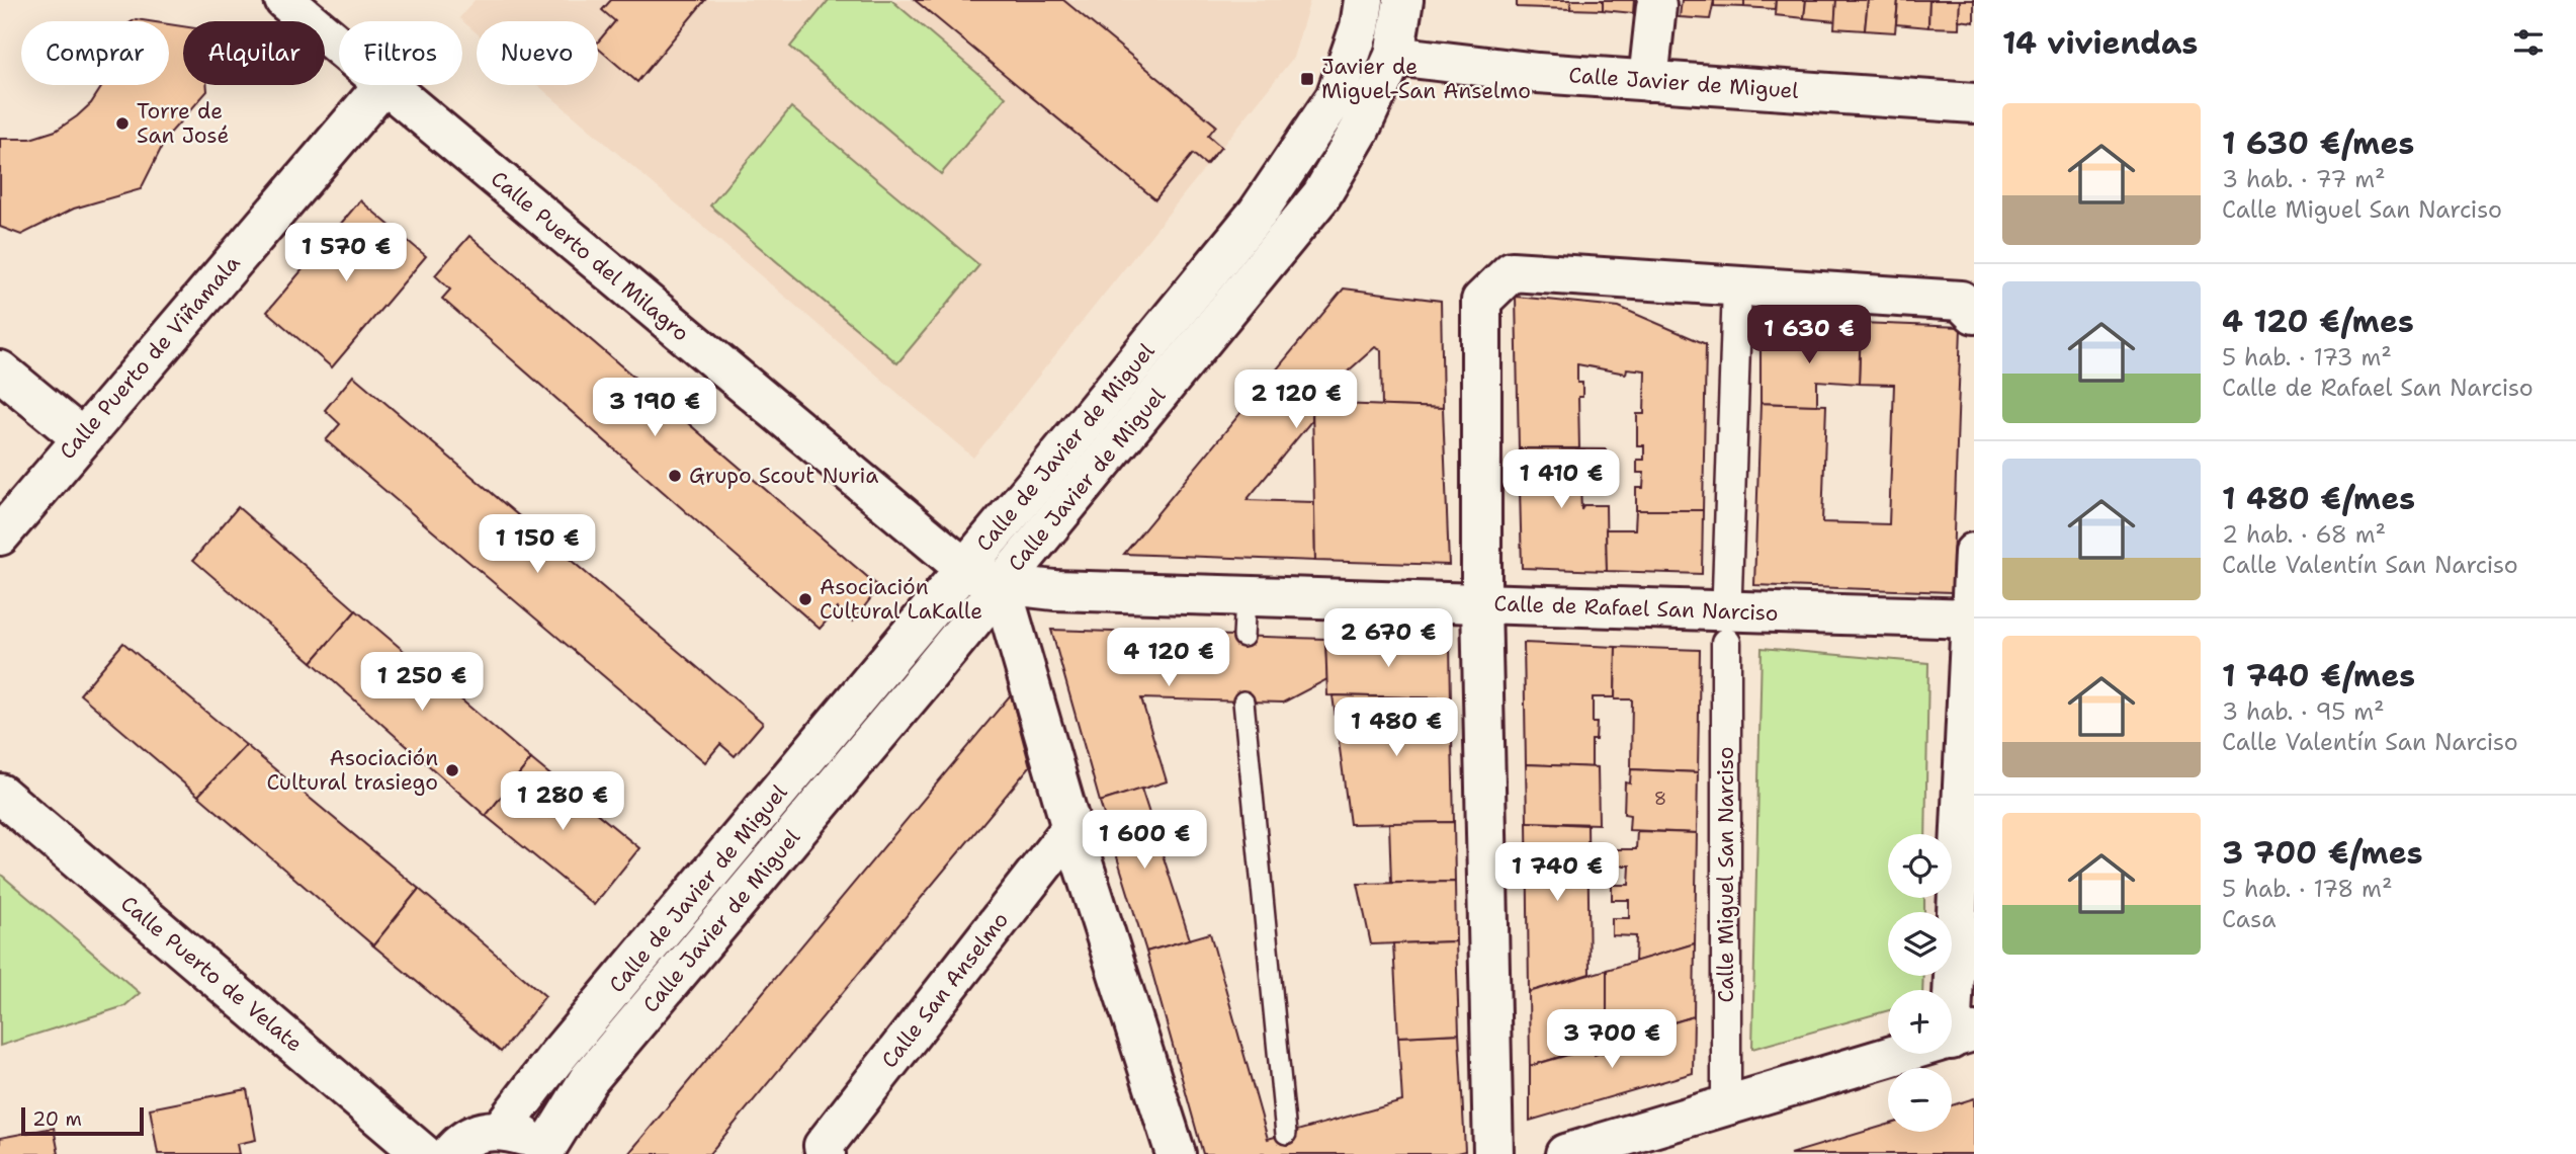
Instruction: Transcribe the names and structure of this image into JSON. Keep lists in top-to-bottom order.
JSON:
{
  "streets": {
    "street": [
      "Calle Javier de Miguel",
      "Calle Puerto del Milagro",
      "Calle Puerto de Viñamala",
      "Calle de Javier de Miguel",
      "Calle de Rafael San Narciso",
      "Calle Miguel San Narciso",
      "Calle Puerto de Velate",
      "Calle San Anselmo"
    ]
  },
  "crossings": [
    ["Calle Javier de Miguel", "Calle Puerto del Milagro"],
    ["Calle Javier de Miguel", "Calle de Rafael San Narciso"],
    ["Calle Puerto del Milagro", "Calle de Javier de Miguel"],
    ["Calle Puerto del Milagro", "Calle de Rafael San Narciso"]
  ],
  "places": {
    "transit": ["Javier de Miguel-San Anselmo"],
    "other": [
      "Torre de San José",
      "Grupo Scout Nuria",
      "Asociación Cultural LaKalle",
      "Asociación Cultural trasiego"
    ]
  },
  "house_numbers": ["8"],
  "scale_bar": "20 m",
  "page": {
    "heading": "14 viviendas",
    "chip": [
      "Comprar",
      "Alquilar",
      "Filtros",
      "Nuevo"
    ],
    "list": [
      {
        "name": "1 630 €/mes",
        "note": "3 hab. · 77 m² · Calle Miguel San Narciso"
      },
      {
        "name": "4 120 €/mes",
        "note": "5 hab. · 173 m² · Calle de Rafael San Narciso"
      },
      {
        "name": "1 480 €/mes",
        "note": "2 hab. · 68 m² · Calle Valentín San Narciso"
      },
      {
        "name": "1 740 €/mes",
        "note": "3 hab. · 95 m² · Calle Valentín San Narciso"
      },
      {
        "name": "3 700 €/mes",
        "note": "5 hab. · 178 m² · Casa"
      }
    ],
    "price": [
      "1 570 €",
      "1 630 €",
      "2 120 €",
      "3 190 €",
      "1 410 €",
      "1 150 €",
      "2 670 €",
      "4 120 €",
      "1 250 €",
      "1 480 €",
      "1 280 €",
      "1 600 €",
      "1 740 €",
      "3 700 €"
    ],
    "map_buttons": ["+", "−"],
    "scale": "20 m"
  }
}
